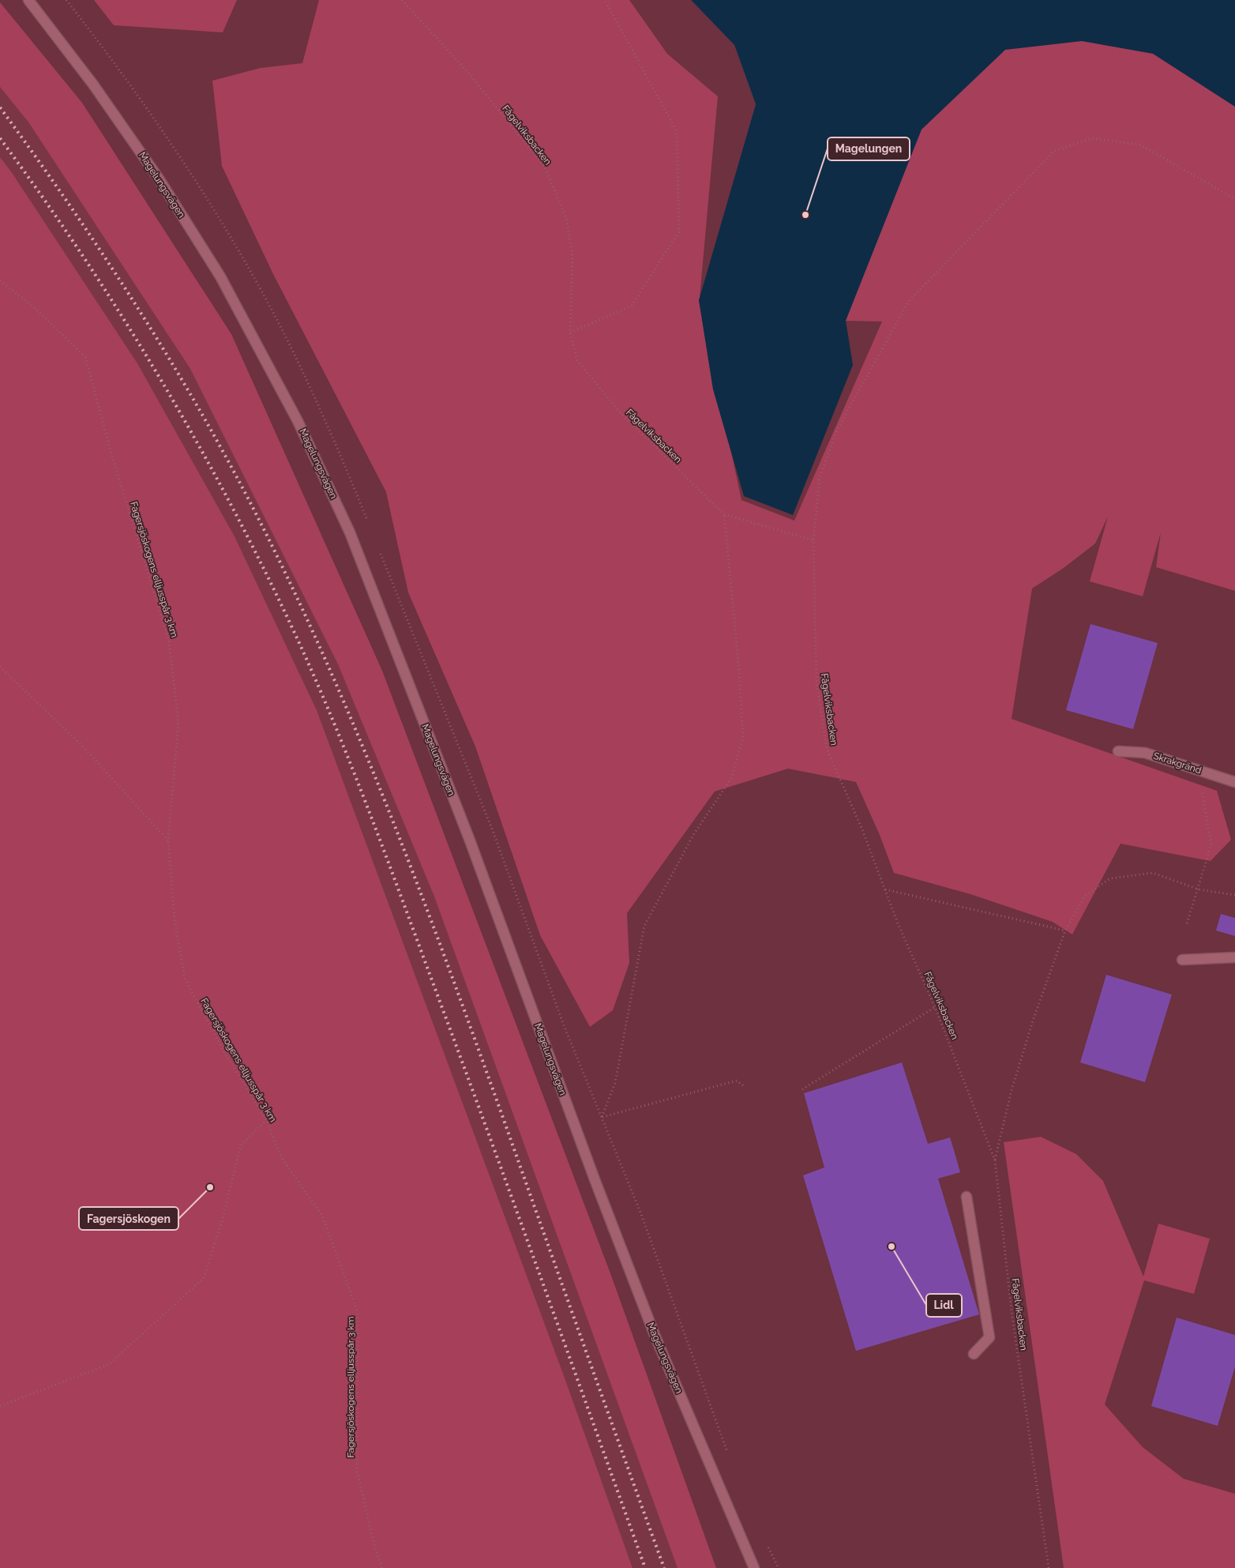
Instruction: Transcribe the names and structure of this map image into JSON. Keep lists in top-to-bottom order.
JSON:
{
  "streets": {
    "main road": ["Magelungsvägen", "Skrakgränd"],
    "path": ["Fågelviksbacken", "Fagersjöskogens elljusspår 3 km"]
  },
  "places": ["Magelungen", "Fagersjöskogen", "Lidl"]
}
